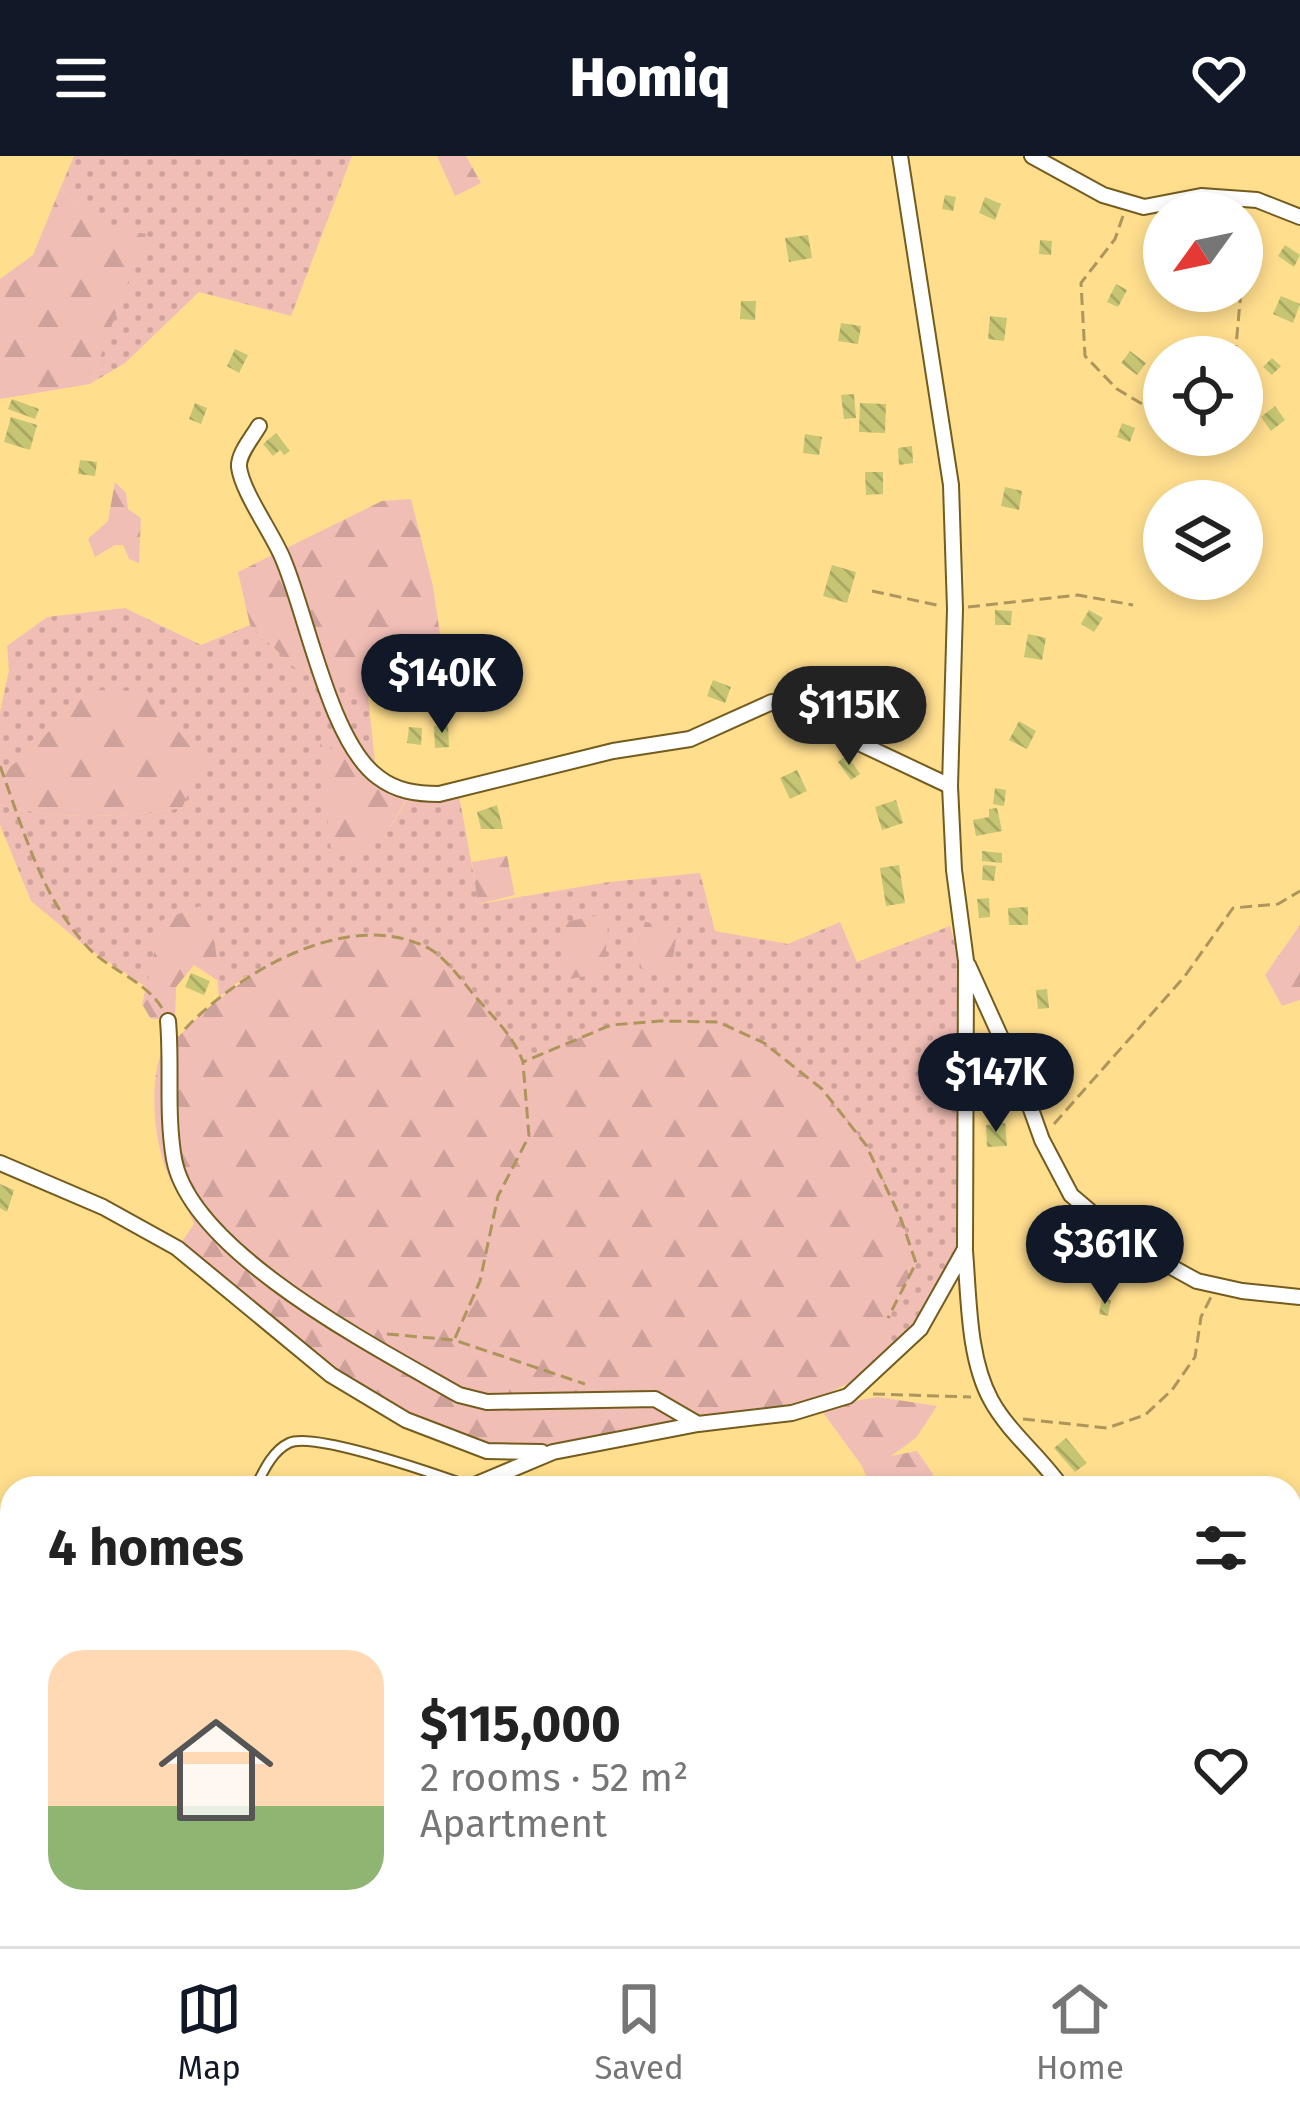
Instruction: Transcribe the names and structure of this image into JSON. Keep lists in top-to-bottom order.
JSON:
{
  "north": "bottom left",
  "page": {
    "header": "Homiq",
    "price": [
      "$140K",
      "$115K",
      "$147K",
      "$361K"
    ],
    "heading": "4 homes",
    "list": [
      {
        "name": "$115,000",
        "note": "2 rooms · 52 m² · Apartment"
      }
    ],
    "tabs": ["Map", "Saved", "Home"]
  }
}
